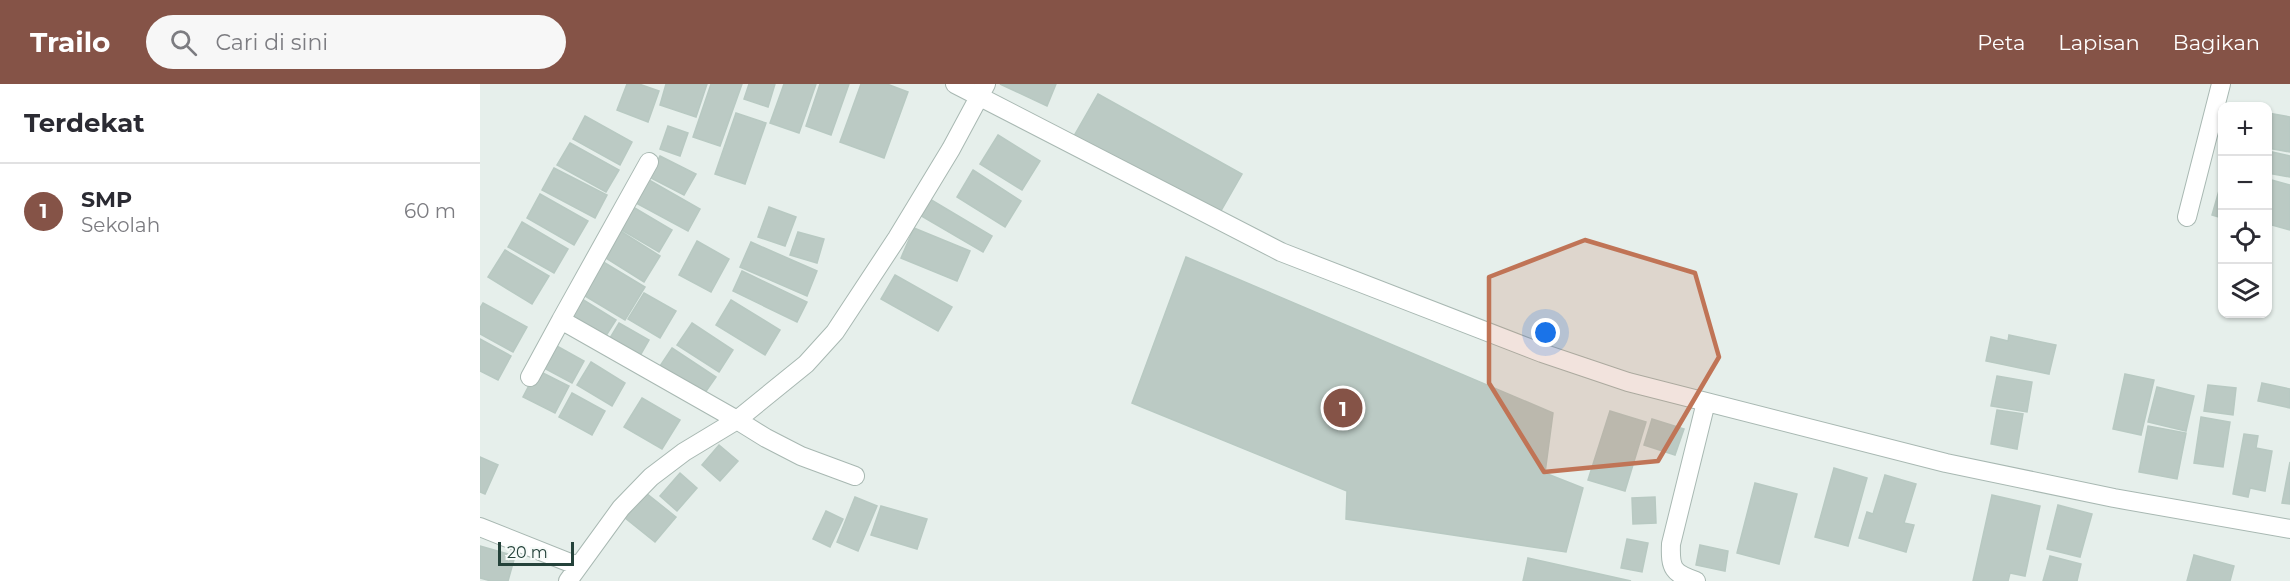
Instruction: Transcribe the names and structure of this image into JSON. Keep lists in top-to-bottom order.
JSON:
{
  "scale_bar": "20 m",
  "page": {
    "header": "Trailo",
    "search": "Cari di sini",
    "nav": ["Peta", "Lapisan", "Bagikan"],
    "heading": "Terdekat",
    "map_buttons": ["+", "−"],
    "list": [
      {
        "mark": "1",
        "name": "SMP",
        "note": "Sekolah",
        "value": "60 m"
      }
    ],
    "pins": "1",
    "scale": "20 m"
  }
}
